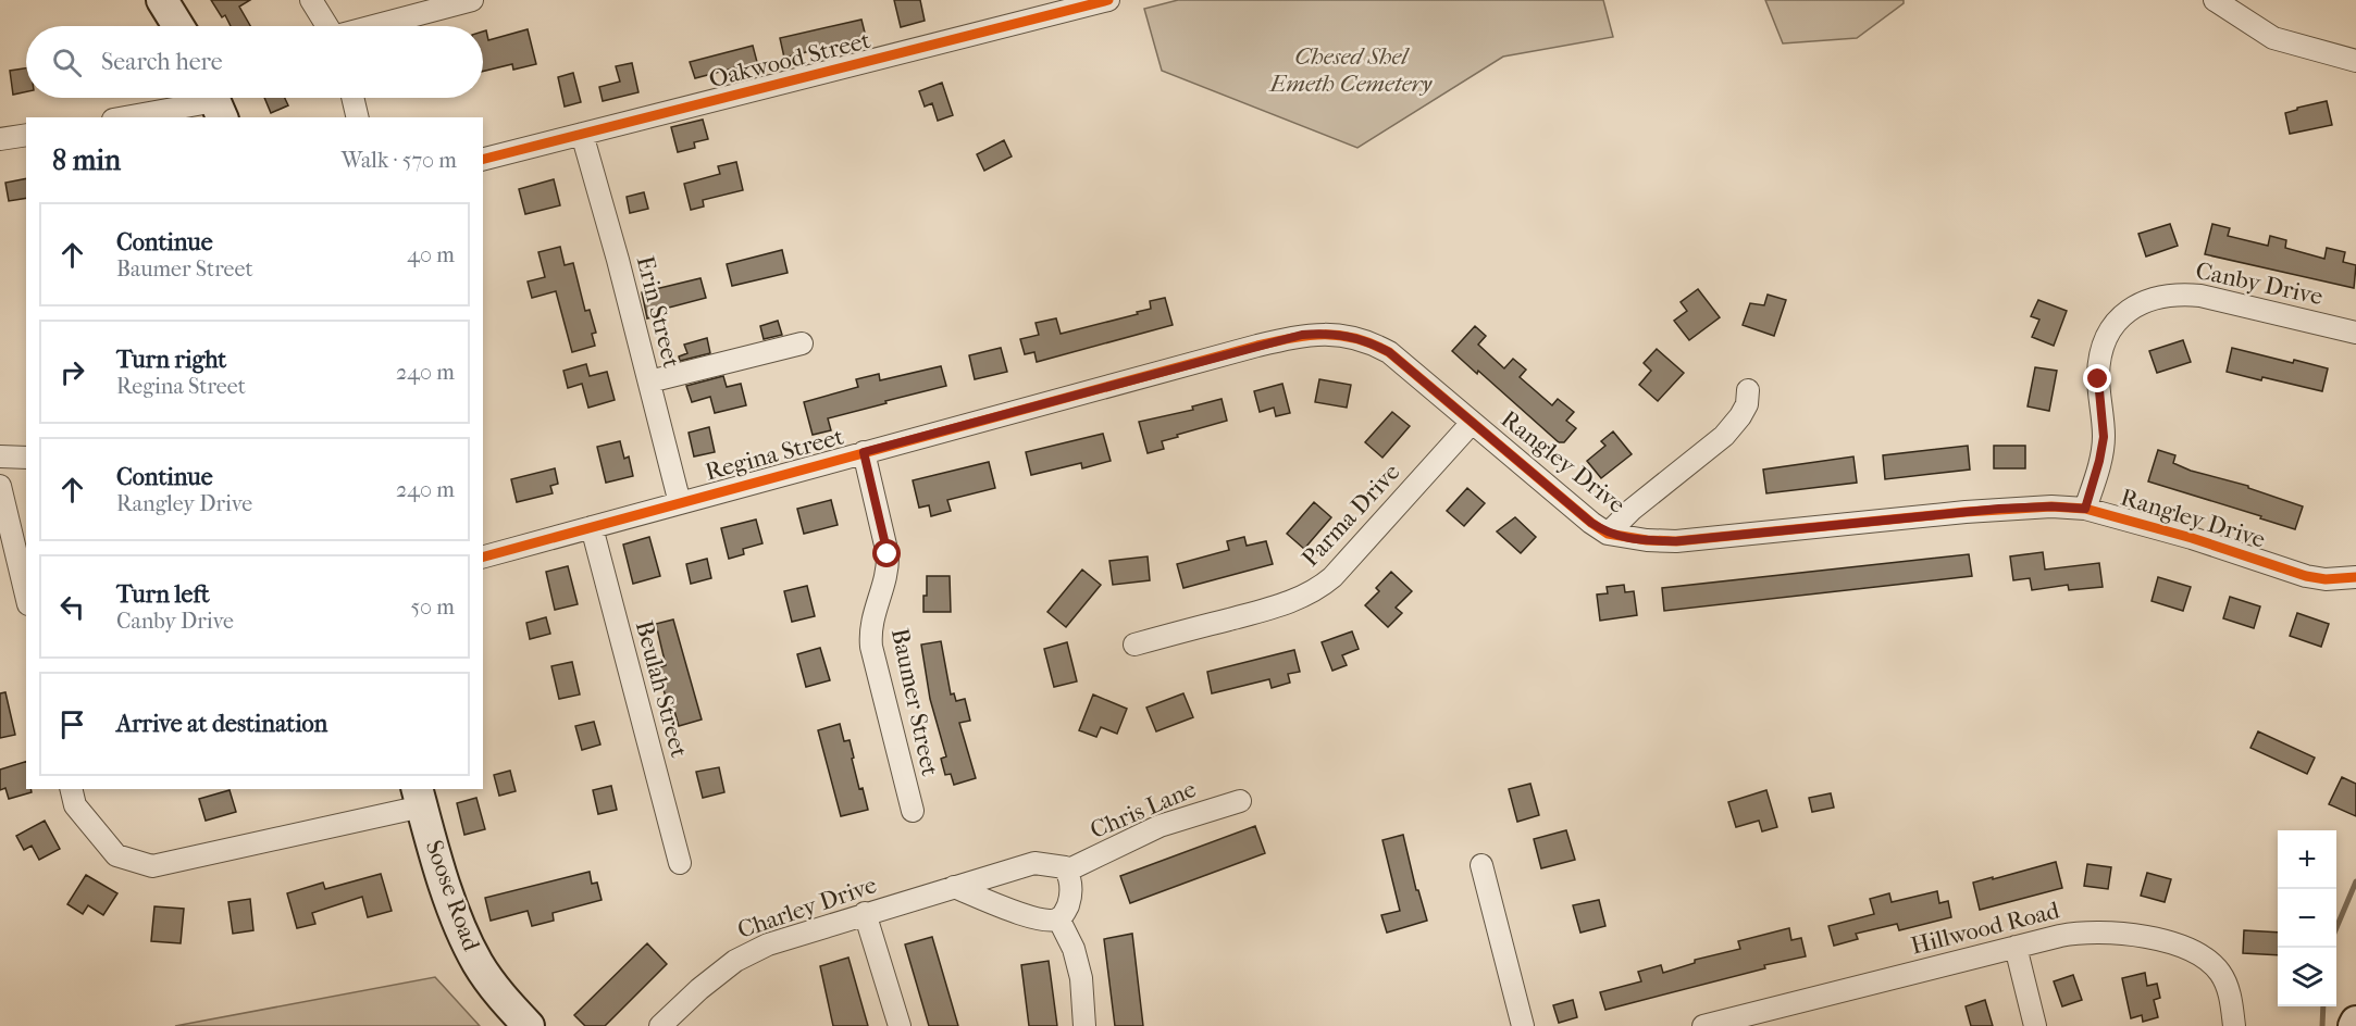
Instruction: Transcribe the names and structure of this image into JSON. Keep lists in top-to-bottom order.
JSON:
{
  "streets": {
    "street": [
      "Oakwood Street",
      "Canby Drive",
      "Erin Street",
      "Regina Street",
      "Rangley Drive",
      "Parma Drive",
      "Beulah Street",
      "Baumer Street",
      "Chris Lane",
      "Soose Road",
      "Charley Drive",
      "Hillwood Road"
    ]
  },
  "crossings": [
    ["Oakwood Street", "Erin Street"],
    ["Canby Drive", "Rangley Drive"],
    ["Erin Street", "Regina Street"],
    ["Regina Street", "Rangley Drive"],
    ["Regina Street", "Parma Drive"],
    ["Regina Street", "Beulah Street"],
    ["Regina Street", "Baumer Street"],
    ["Rangley Drive", "Parma Drive"],
    ["Chris Lane", "Charley Drive"]
  ],
  "parks": ["Chesed Shel Emeth Cemetery"],
  "page": {
    "search": "Search here",
    "heading": ["8 min", "Walk · 570 m"],
    "list": [
      ["Continue", "Baumer Street", "40 m"],
      ["Turn right", "Regina Street", "240 m"],
      ["Continue", "Rangley Drive", "240 m"],
      ["Turn left", "Canby Drive", "50 m"],
      "Arrive at destination"
    ],
    "map_buttons": ["+", "−"]
  }
}
